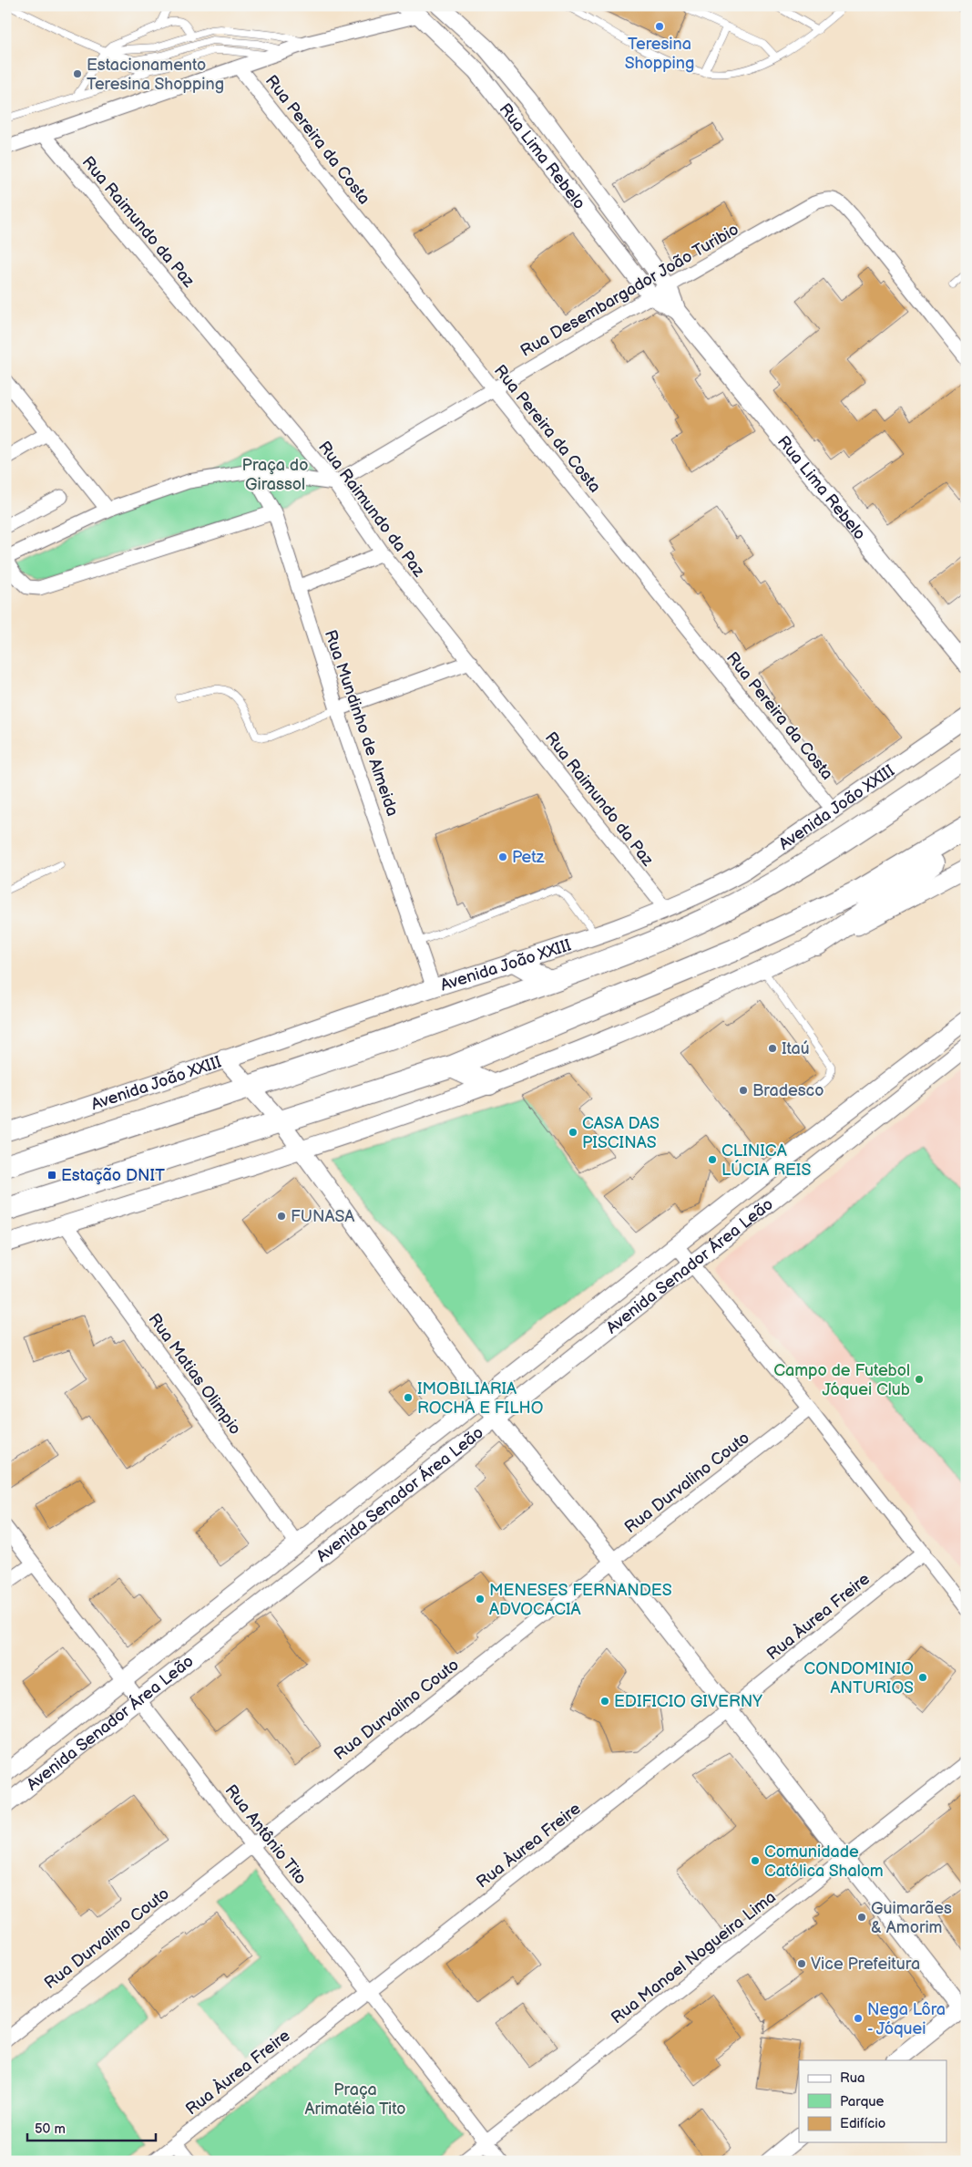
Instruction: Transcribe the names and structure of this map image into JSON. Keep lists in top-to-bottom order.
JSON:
{
  "streets": {
    "main road": ["Avenida João XXIII"],
    "street": [
      "Rua Pereira da Costa",
      "Rua Lima Rebelo",
      "Rua Raimundo da Paz",
      "Rua Desembargador João Turibio",
      "Rua Mundinho de Almeida",
      "Avenida Senador Área Leão",
      "Rua Matias Olimpio",
      "Rua Durvalino Couto",
      "Rua Àurea Freire",
      "Rua Antônio Tito",
      "Rua Manoel Nogueira Lima"
    ]
  },
  "crossings": [
    ["Rua Pereira da Costa", "Rua Desembargador João Turibio"],
    ["Rua Pereira da Costa", "Avenida João XXIII"],
    ["Rua Lima Rebelo", "Rua Desembargador João Turibio"],
    ["Rua Raimundo da Paz", "Rua Desembargador João Turibio"],
    ["Rua Raimundo da Paz", "Avenida João XXIII"],
    ["Rua Mundinho de Almeida", "Avenida João XXIII"],
    ["Avenida Senador Área Leão", "Rua Matias Olimpio"],
    ["Avenida Senador Área Leão", "Rua Antônio Tito"],
    ["Rua Durvalino Couto", "Rua Antônio Tito"],
    ["Rua Àurea Freire", "Rua Antônio Tito"],
    ["Rua Antônio Tito", "Rua Manoel Nogueira Lima"]
  ],
  "parks": ["Praça do Girassol", "Praça Arimatéia Tito"],
  "places": {
    "other": [
      "Teresina Shopping",
      "Estacionamento Teresina Shopping",
      "Petz",
      "Itaú",
      "Bradesco",
      "CASA DAS PISCINAS",
      "CLINICA LÚCIA REIS",
      "FUNASA",
      "Campo de Futebol Jóquei Club",
      "IMOBILIARIA ROCHA E FILHO",
      "MENESES FERNANDES ADVOCACIA",
      "CONDOMINIO ANTURIOS",
      "EDIFICIO GIVERNY",
      "Comunidade Católica Shalom",
      "Guimarães & Amorim",
      "Vice Prefeitura",
      "Nega Lôra - Jóquei"
    ],
    "transit": ["Estação DNIT"]
  },
  "legend": ["Rua", "Parque", "Edifício"],
  "scale_bar": "50 m"
}
